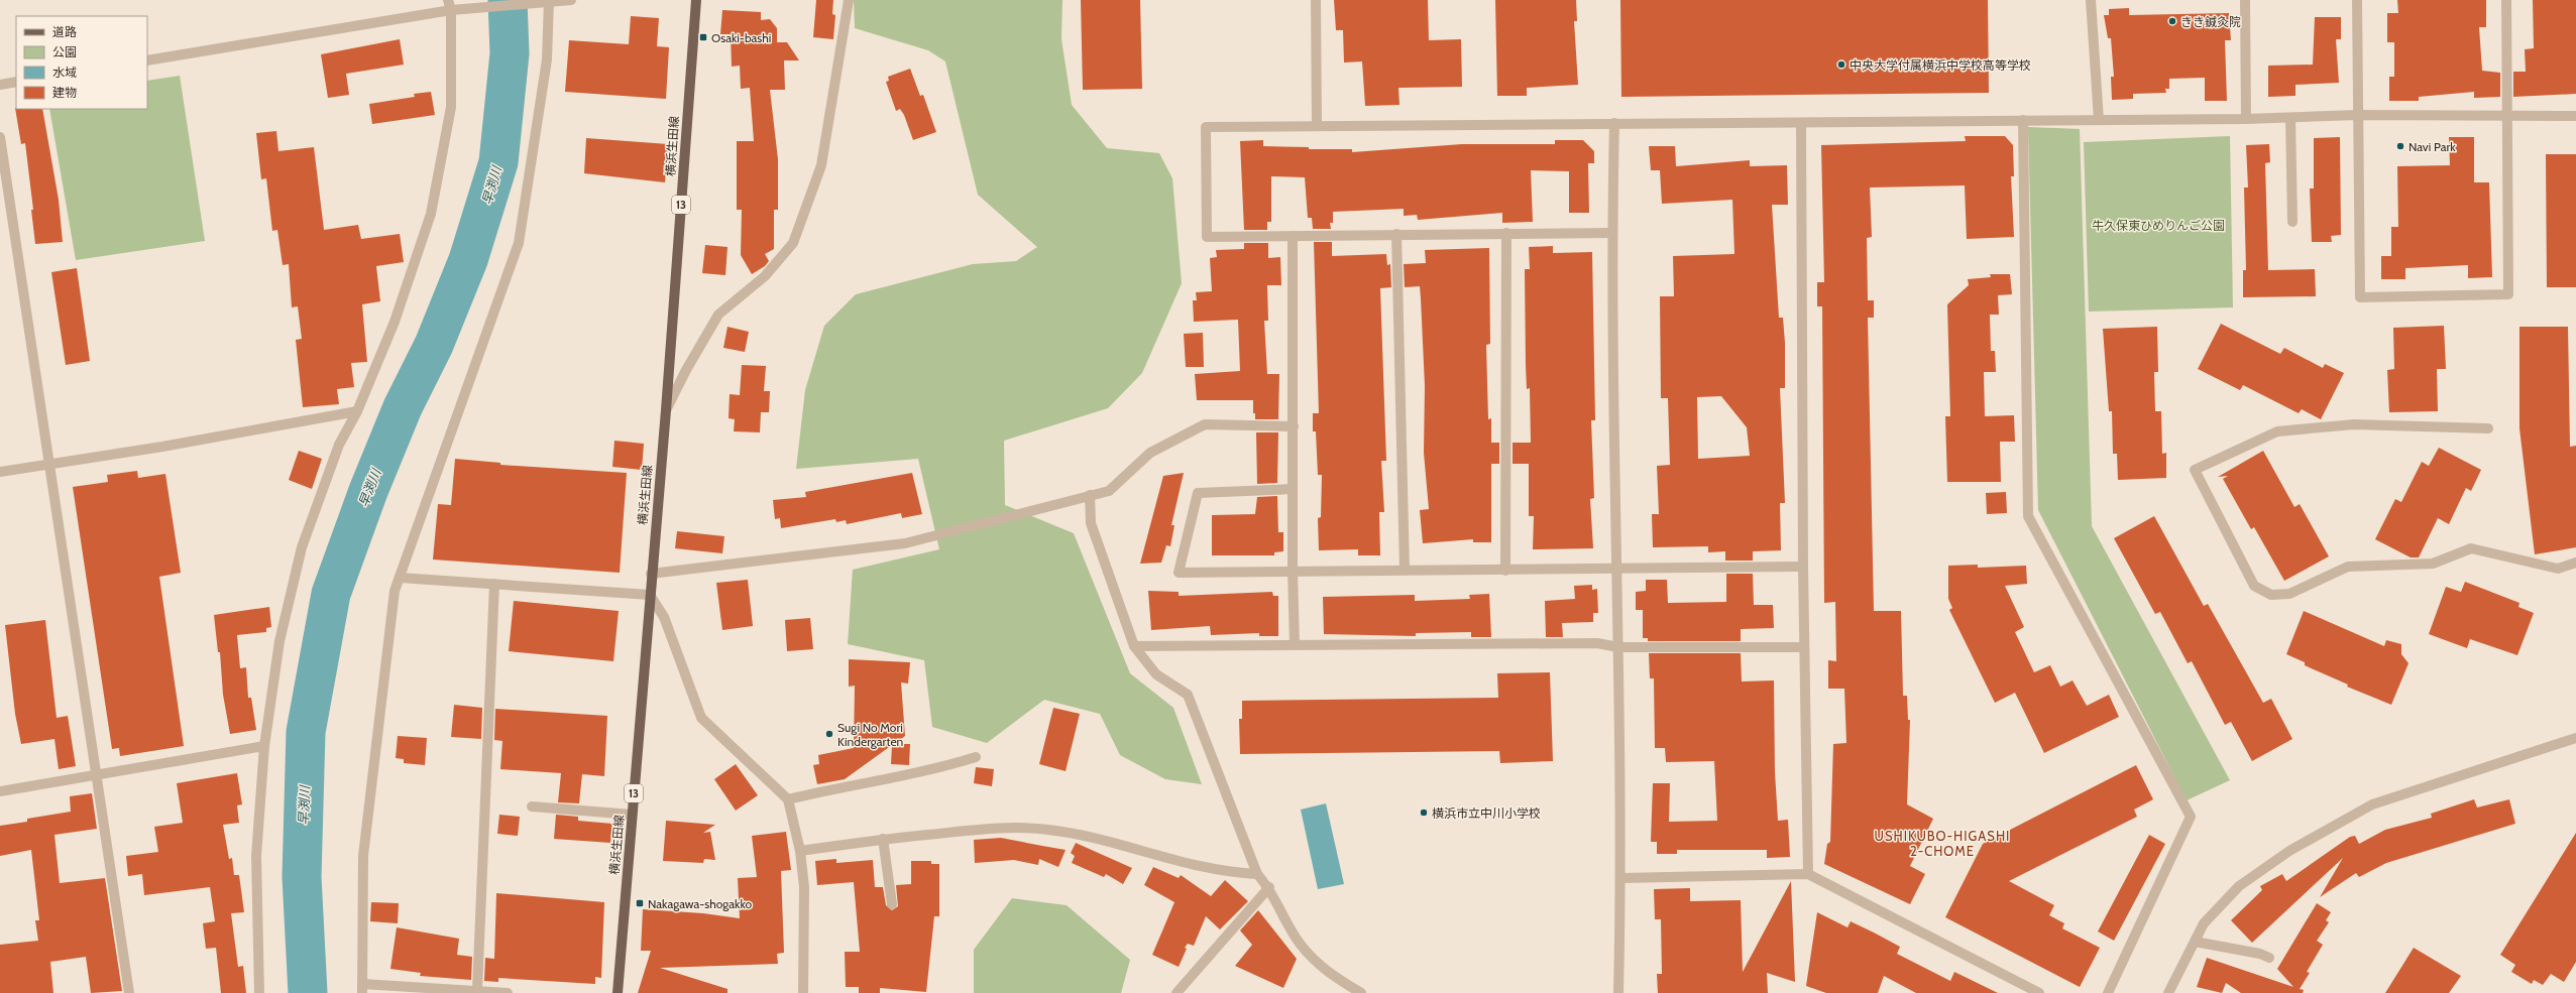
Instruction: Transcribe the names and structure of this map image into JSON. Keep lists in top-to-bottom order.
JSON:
{
  "streets": {
    "main road": ["横浜生田線", "13"]
  },
  "districts": ["USHIKUBO-HIGASHI 2-CHOME"],
  "water": ["早渕川"],
  "parks": ["牛久保東ひめりんご公園"],
  "places": {
    "other": [
      "きき鍼灸院",
      "中央大学付属横浜中学校高等学校",
      "Navi Park",
      "Sugi No Mori Kindergarten",
      "横浜市立中川小学校"
    ],
    "transit": ["Osaki-bashi", "Nakagawa-shogakko"]
  },
  "legend": [
    "道路",
    "公園",
    "水域",
    "建物"
  ]
}
